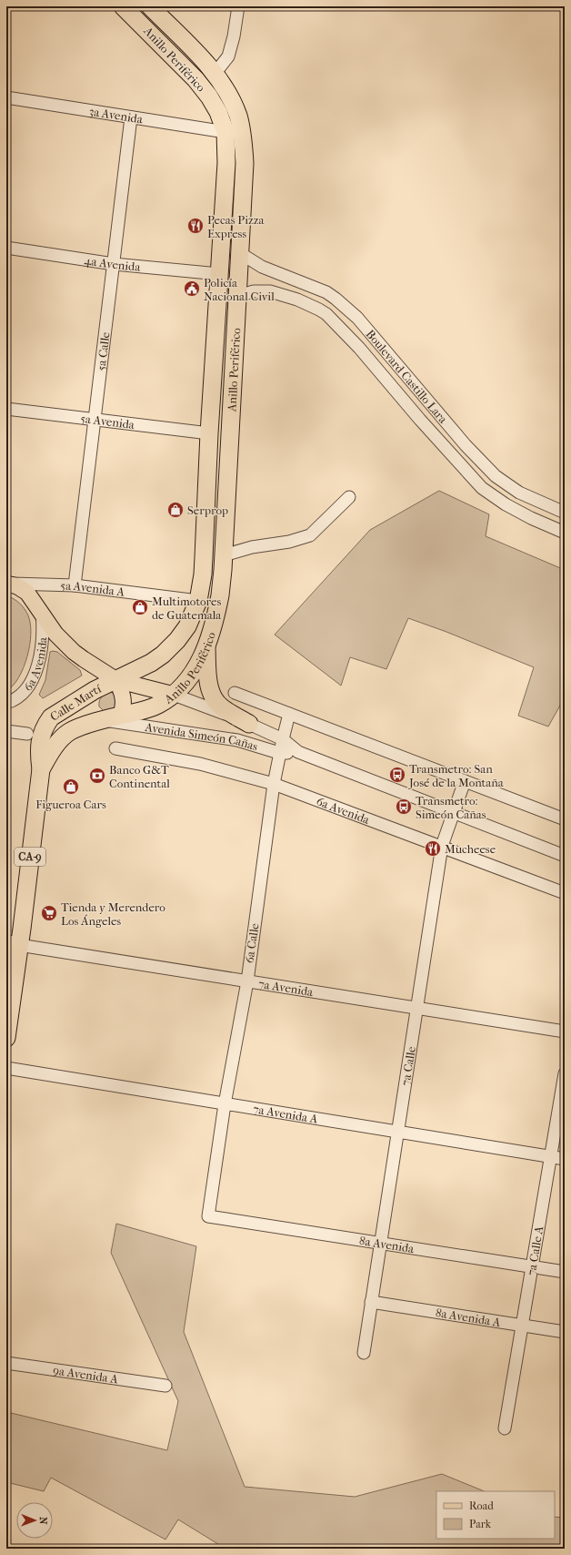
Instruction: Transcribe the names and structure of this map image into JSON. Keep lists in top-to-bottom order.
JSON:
{
  "streets": {
    "highway": ["Anillo Periférico", "Calle Martí", "CA-9"],
    "main road": ["6a Avenida"],
    "street": [
      "3a Avenida",
      "4a Avenida",
      "5a Calle",
      "Boulevard Castillo Lara",
      "5a Avenida",
      "5a Avenida A",
      "Avenida Simeón Cañas",
      "6a Calle",
      "7a Avenida",
      "7a Calle",
      "7a Avenida A",
      "8a Avenida",
      "7a Calle A",
      "8a Avenida A",
      "9a Avenida A"
    ]
  },
  "crossings": [
    ["Anillo Periférico", "3a Avenida"],
    ["Anillo Periférico", "4a Avenida"],
    ["Anillo Periférico", "Boulevard Castillo Lara"],
    ["Anillo Periférico", "5a Avenida"],
    ["Anillo Periférico", "5a Avenida A"],
    ["Anillo Periférico", "6a Avenida"],
    ["Anillo Periférico", "Calle Martí"],
    ["Anillo Periférico", "Avenida Simeón Cañas"],
    ["3a Avenida", "5a Calle"],
    ["4a Avenida", "5a Calle"],
    ["5a Calle", "5a Avenida"],
    ["5a Calle", "5a Avenida A"],
    ["5a Avenida A", "6a Avenida"],
    ["6a Avenida", "Calle Martí"],
    ["6a Avenida", "Avenida Simeón Cañas"],
    ["6a Avenida", "6a Calle"],
    ["6a Avenida", "7a Calle"],
    ["Calle Martí", "Avenida Simeón Cañas"],
    ["Calle Martí", "7a Avenida"],
    ["Avenida Simeón Cañas", "6a Calle"],
    ["Avenida Simeón Cañas", "7a Calle"],
    ["6a Calle", "7a Avenida"],
    ["6a Calle", "7a Avenida A"],
    ["6a Calle", "8a Avenida"],
    ["7a Avenida", "7a Calle"],
    ["7a Calle", "7a Avenida A"],
    ["7a Calle", "8a Avenida"],
    ["7a Calle", "8a Avenida A"],
    ["7a Avenida A", "7a Calle A"],
    ["8a Avenida", "7a Calle A"],
    ["7a Calle A", "8a Avenida A"]
  ],
  "places": {
    "restaurant": ["Pecas Pizza Express", "Mucheese"],
    "public building": ["Policía Nacional Civil"],
    "shop": ["Serprop", "Multimotores de Guatemala", "Figueroa Cars"],
    "bus stop": ["Transmetro: San José de la Montaña", "Transmetro: Simeón Cañas"],
    "bank": ["Banco G&T Continental"],
    "supermarket": ["Tienda y Merendero Los Ángeles"]
  },
  "legend": ["Road", "Park"],
  "north": "right"
}
